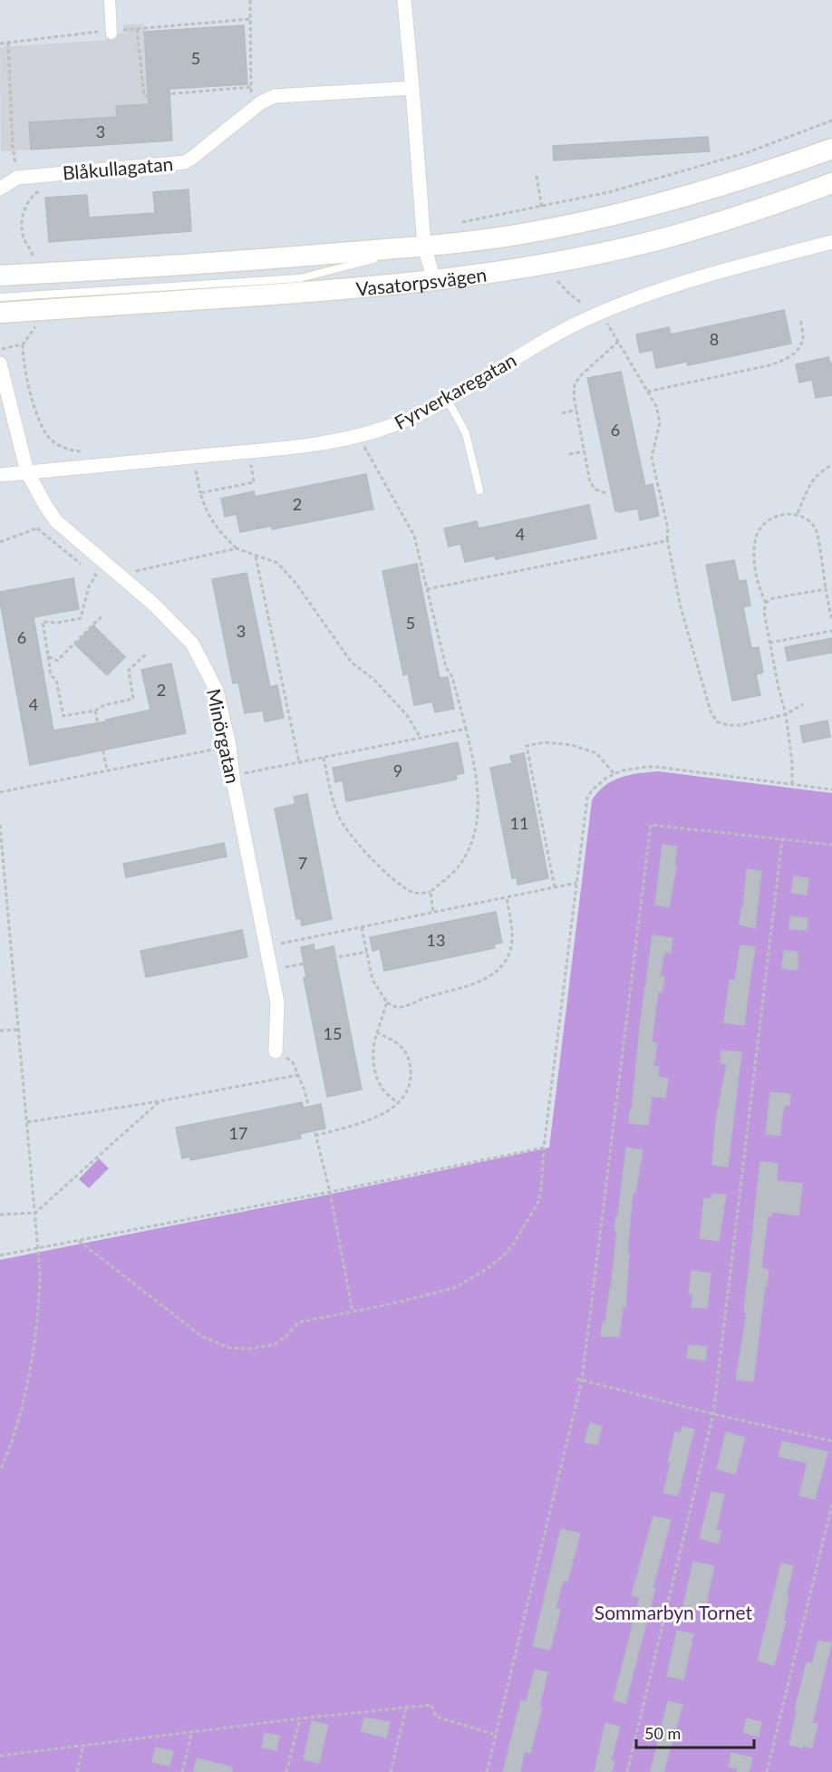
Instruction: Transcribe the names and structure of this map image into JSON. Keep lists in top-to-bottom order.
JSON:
{
  "streets": {
    "main road": ["Vasatorpsvägen"],
    "street": ["Blåkullagatan", "Fyrverkaregatan", "Minörgatan"]
  },
  "crossings": [
    ["Fyrverkaregatan", "Minörgatan"]
  ],
  "parks": ["Sommarbyn Tornet"],
  "house_numbers": [
    "5",
    "3",
    "8",
    "6",
    "2",
    "4",
    "5",
    "3",
    "6",
    "2",
    "4",
    "9",
    "11",
    "7",
    "13",
    "15",
    "17"
  ],
  "scale_bar": "50 m"
}
